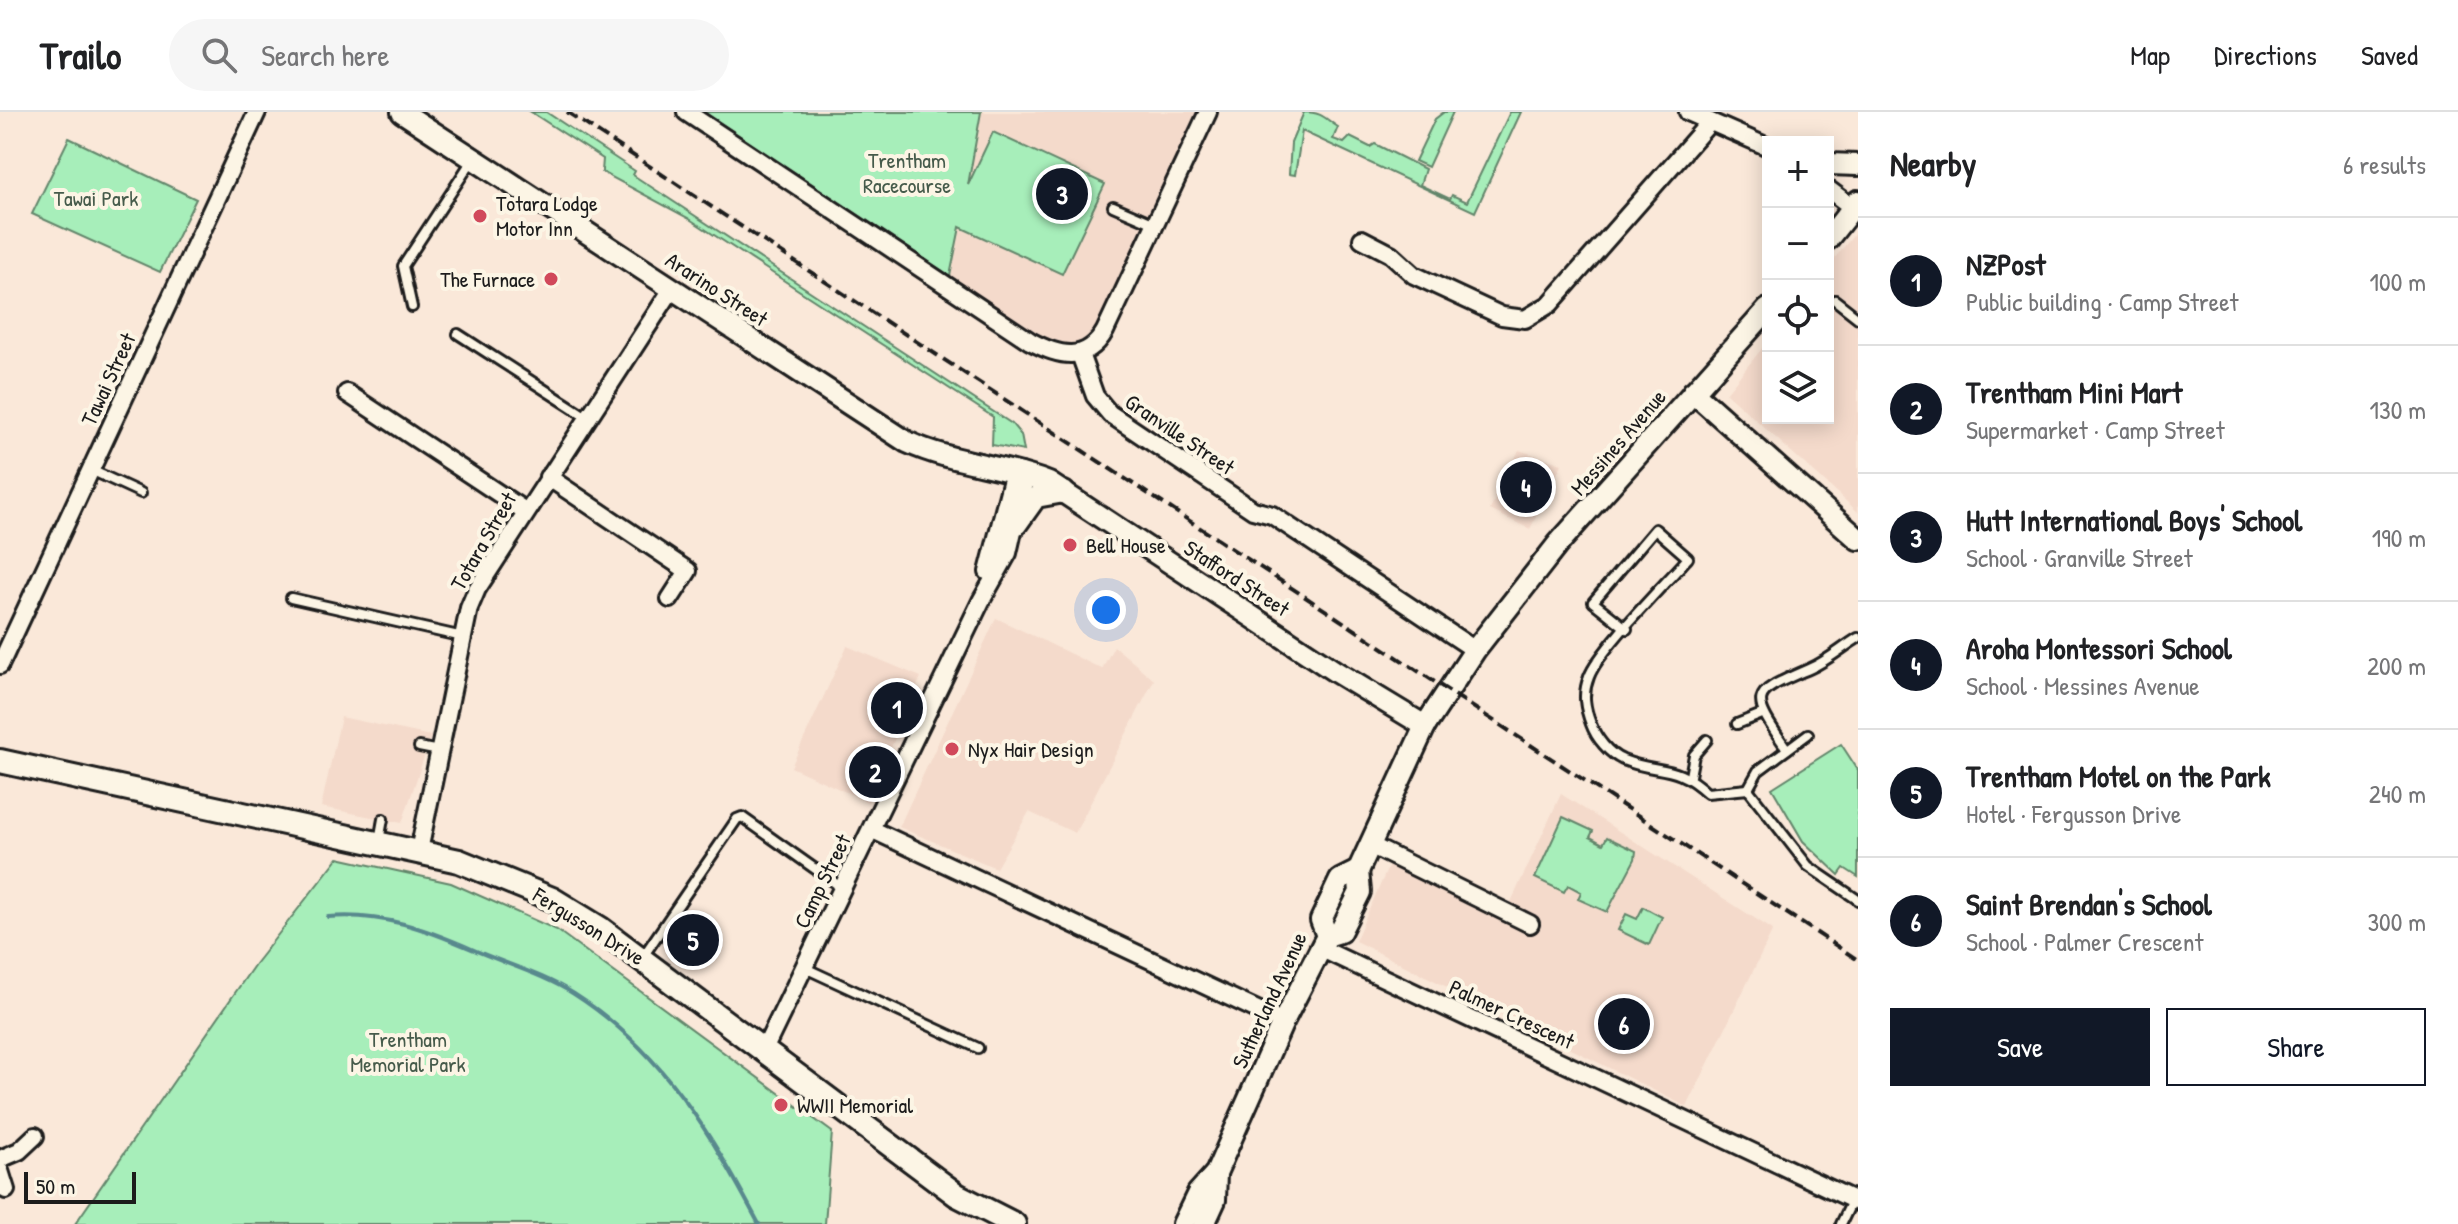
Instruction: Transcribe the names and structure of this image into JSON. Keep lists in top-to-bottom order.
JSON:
{
  "streets": {
    "main road": ["Fergusson Drive"],
    "street": [
      "Ararino Street",
      "Tawai Street",
      "Granville Street",
      "Messines Avenue",
      "Totara Street",
      "Stafford Street",
      "Camp Street",
      "Sutherland Avenue",
      "Palmer Crescent"
    ]
  },
  "crossings": [
    ["Ararino Street", "Totara Street"],
    ["Ararino Street", "Stafford Street"],
    ["Ararino Street", "Camp Street"],
    ["Granville Street", "Messines Avenue"],
    ["Messines Avenue", "Sutherland Avenue"],
    ["Totara Street", "Fergusson Drive"],
    ["Stafford Street", "Camp Street"],
    ["Stafford Street", "Sutherland Avenue"],
    ["Camp Street", "Fergusson Drive"],
    ["Sutherland Avenue", "Palmer Crescent"]
  ],
  "parks": ["Trentham Racecourse", "Tawai Park", "Trentham Memorial Park"],
  "places": [
    "Totara Lodge Motor Inn",
    "The Furnace",
    "Bell House",
    "Nyx Hair Design",
    "WWII Memorial"
  ],
  "scale_bar": "50 m",
  "page": {
    "header": "Trailo",
    "search": "Search here",
    "nav": ["Map", "Directions", "Saved"],
    "heading": ["Nearby", "6 results"],
    "map_buttons": ["+", "−"],
    "pins": [
      "3",
      "4",
      "1",
      "2",
      "5",
      "6"
    ],
    "list": [
      {
        "mark": "1",
        "name": "NZPost",
        "note": "Public building · Camp Street",
        "value": "100 m"
      },
      {
        "mark": "2",
        "name": "Trentham Mini Mart",
        "note": "Supermarket · Camp Street",
        "value": "130 m"
      },
      {
        "mark": "3",
        "name": "Hutt International Boys' School",
        "note": "School · Granville Street",
        "value": "190 m"
      },
      {
        "mark": "4",
        "name": "Aroha Montessori School",
        "note": "School · Messines Avenue",
        "value": "200 m"
      },
      {
        "mark": "5",
        "name": "Trentham Motel on the Park",
        "note": "Hotel · Fergusson Drive",
        "value": "240 m"
      },
      {
        "mark": "6",
        "name": "Saint Brendan's School",
        "note": "School · Palmer Crescent",
        "value": "300 m"
      }
    ],
    "buttons": ["Save", "Share"],
    "scale": "50 m"
  }
}
